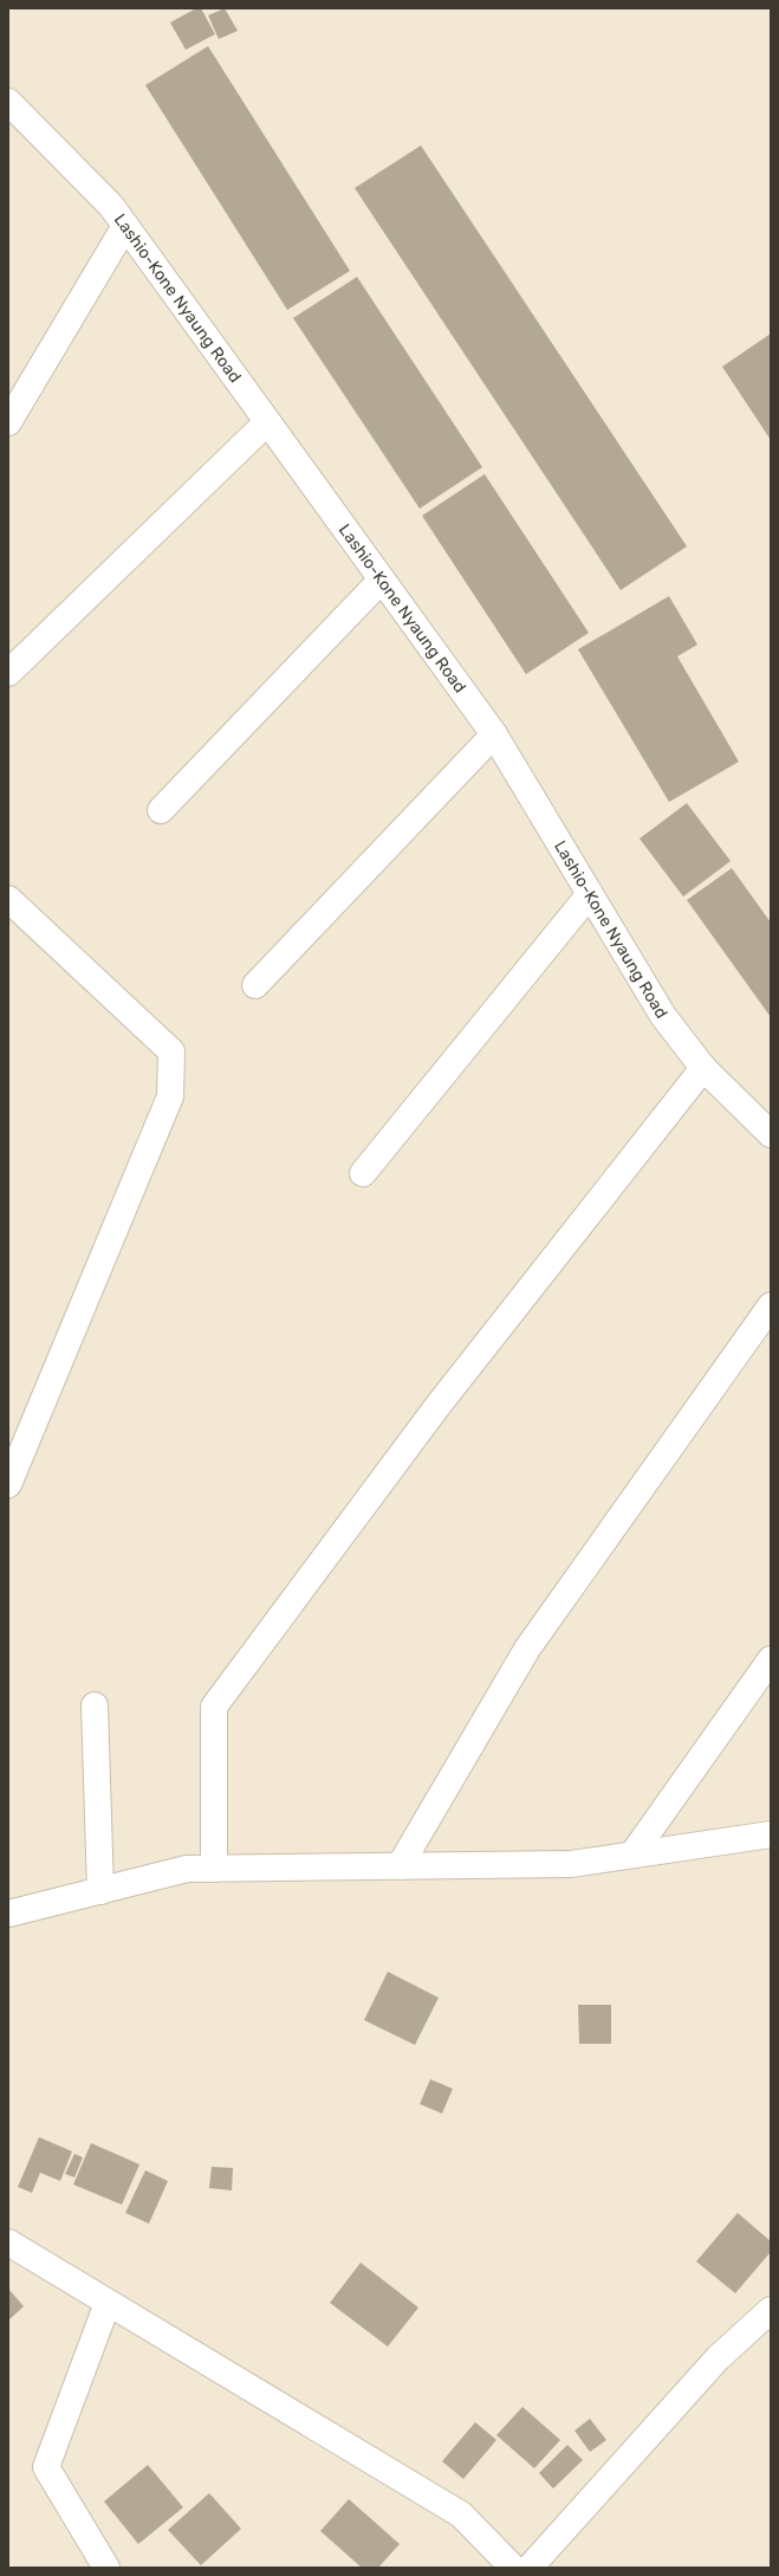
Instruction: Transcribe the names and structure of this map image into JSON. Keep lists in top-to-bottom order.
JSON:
{
  "streets": {
    "street": ["Lashio-Kone Nyaung Road"]
  }
}
